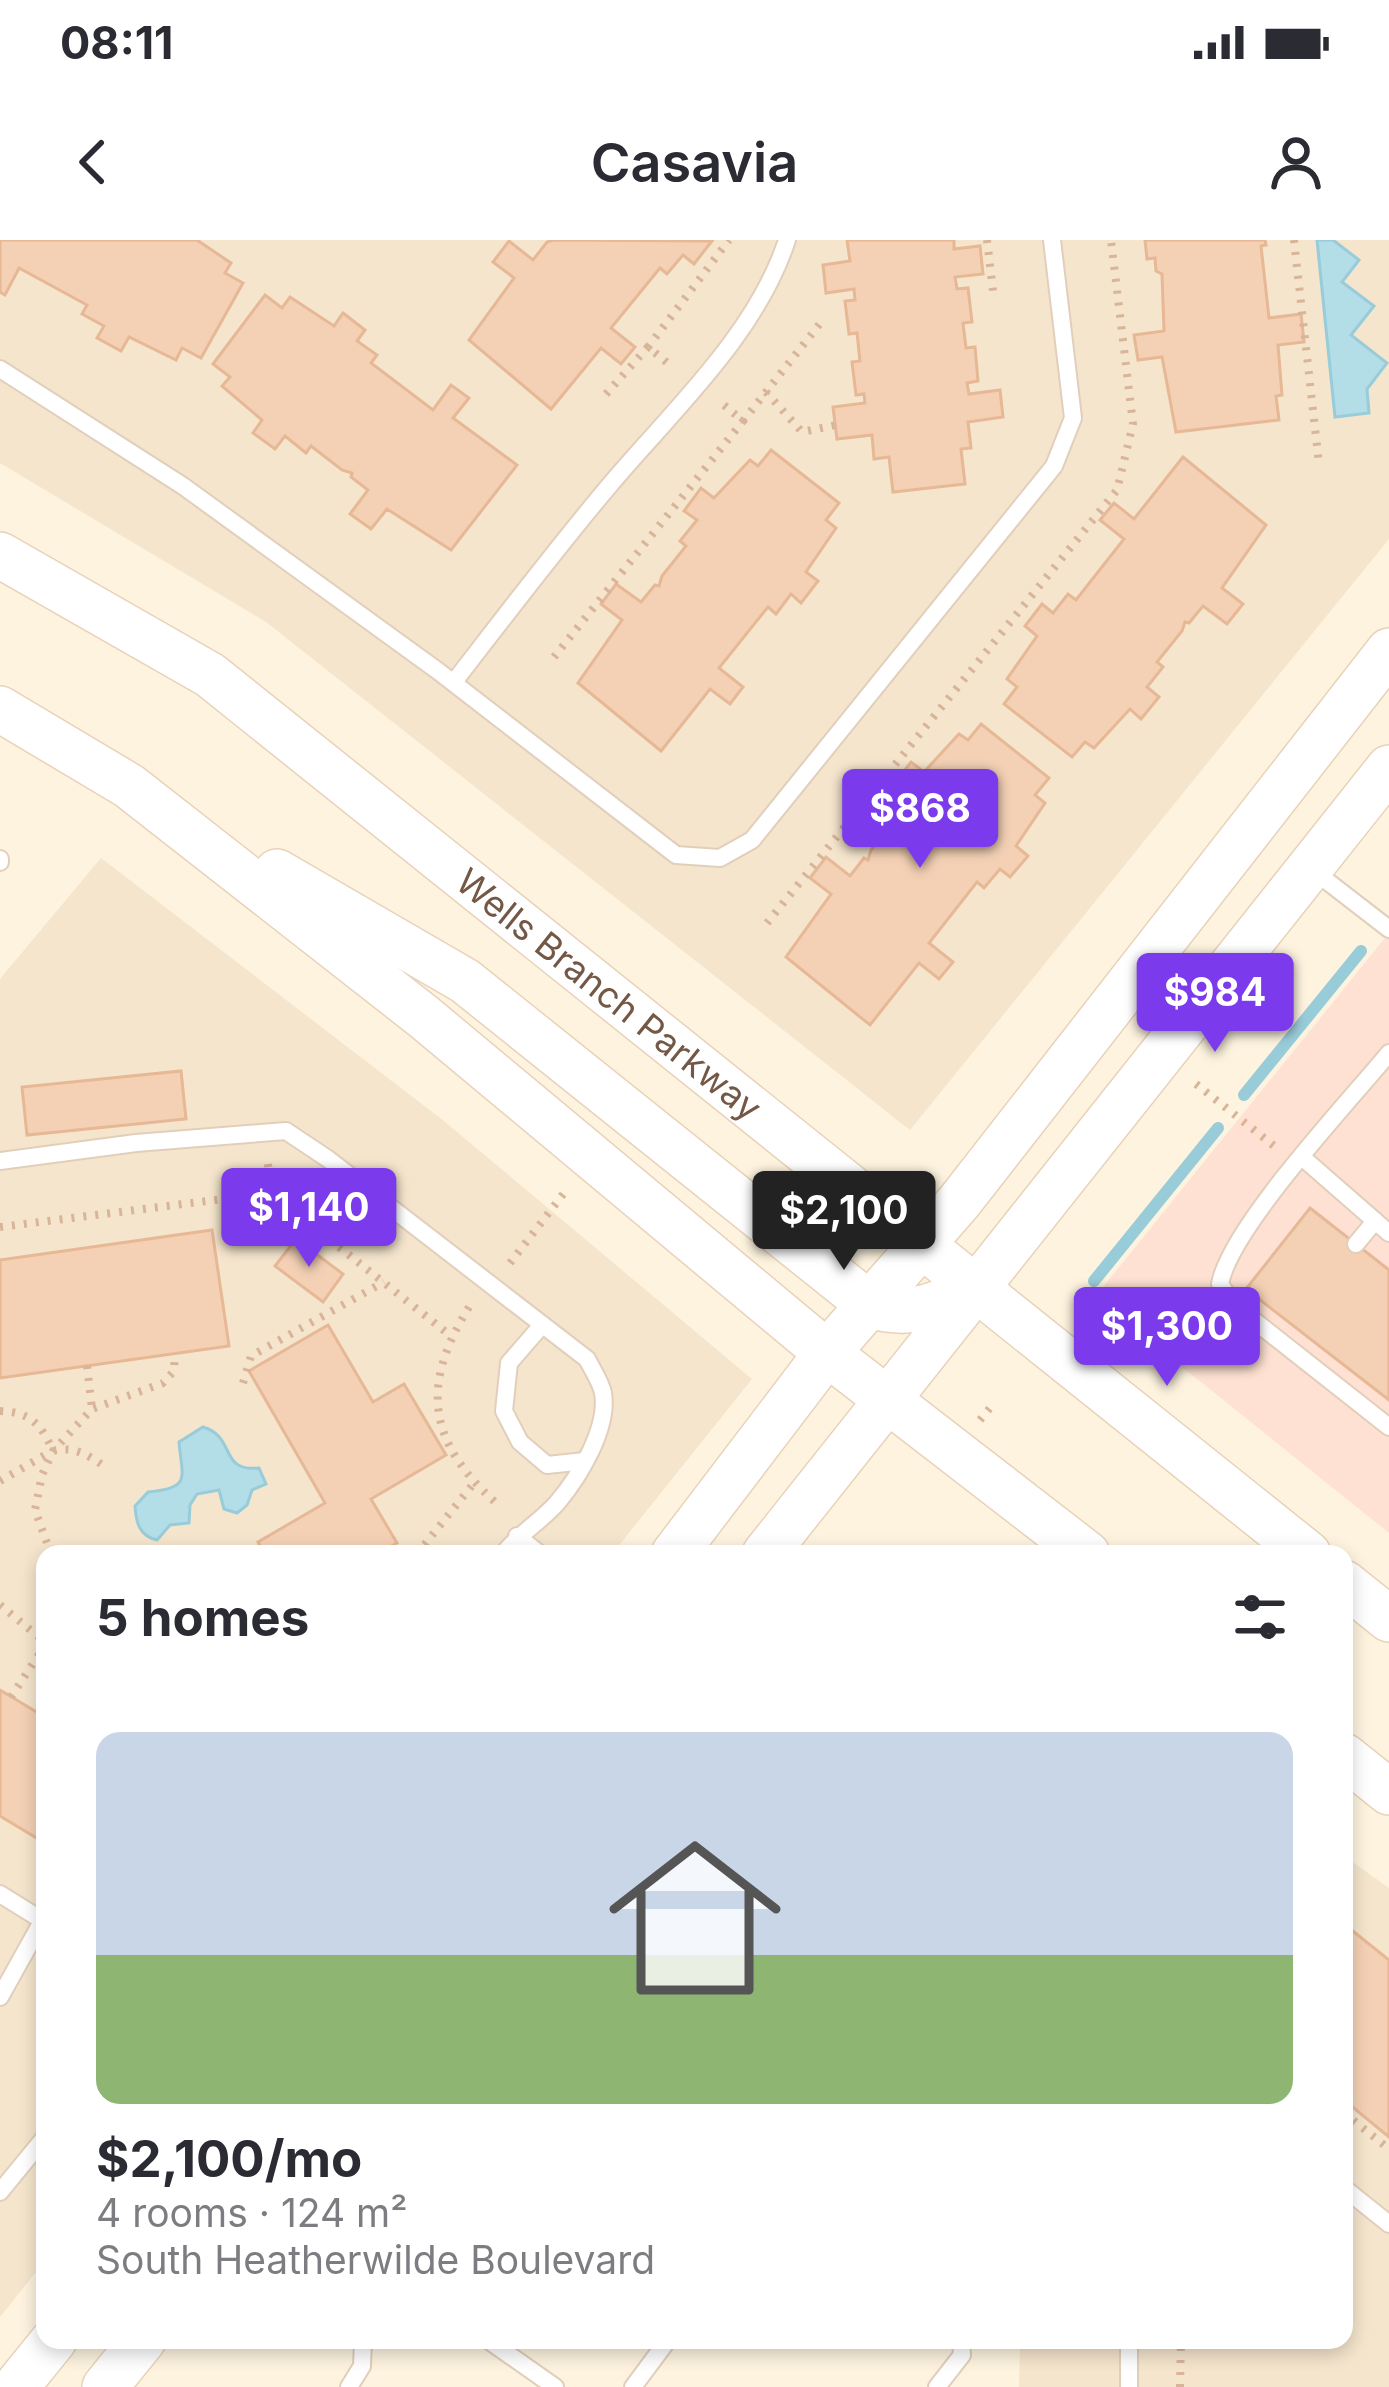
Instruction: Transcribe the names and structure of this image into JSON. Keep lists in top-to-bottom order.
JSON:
{
  "streets": {
    "main road": ["Wells Branch Parkway"]
  },
  "page": {
    "status": "08:11",
    "header": "Casavia",
    "price": [
      "$868",
      "$984",
      "$1,140",
      "$2,100",
      "$1,300"
    ],
    "heading": "5 homes",
    "list": [
      {
        "name": "$2,100/mo",
        "note": "4 rooms · 124 m² · South Heatherwilde Boulevard"
      }
    ]
  }
}
